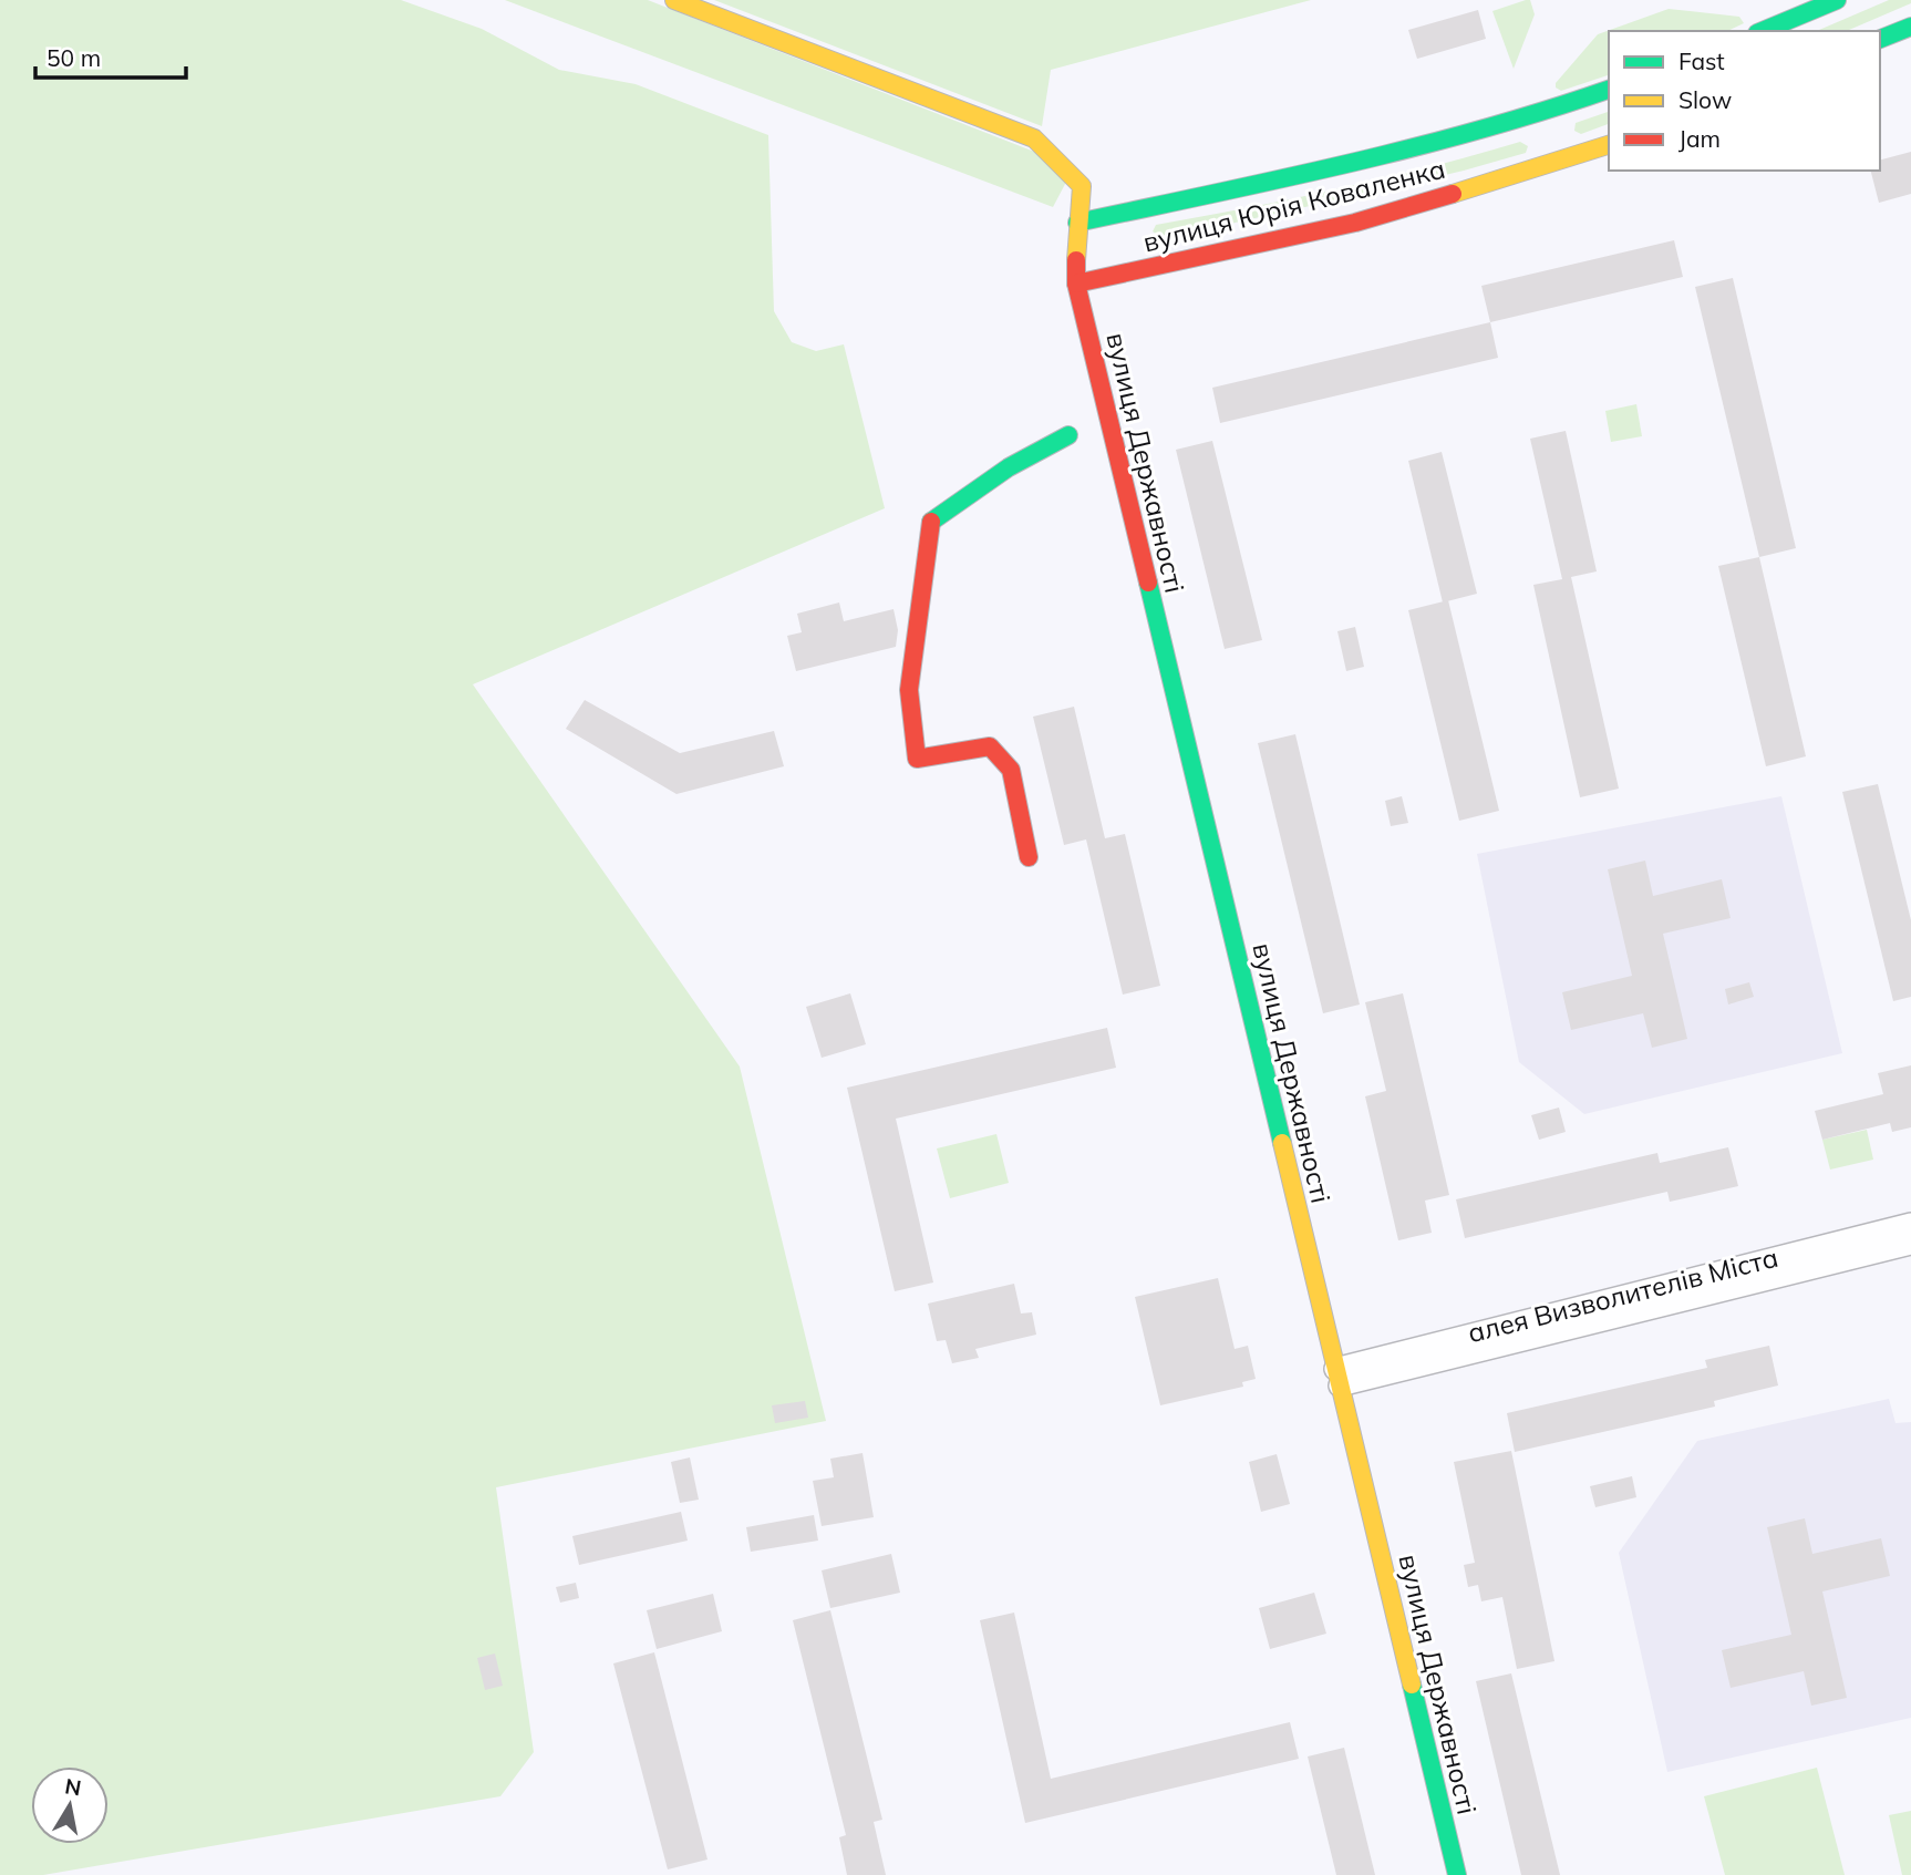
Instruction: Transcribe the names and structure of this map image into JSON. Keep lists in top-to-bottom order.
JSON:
{
  "streets": {
    "street": ["вулиця Юрія Коваленка", "вулиця Державності", "алея Визволителів Міста"]
  },
  "crossings": [
    ["вулиця Юрія Коваленка", "вулиця Державності"],
    ["вулиця Державності", "алея Визволителів Міста"]
  ],
  "legend": ["Fast", "Slow", "Jam"],
  "scale_bar": "50 m",
  "north": "top"
}
